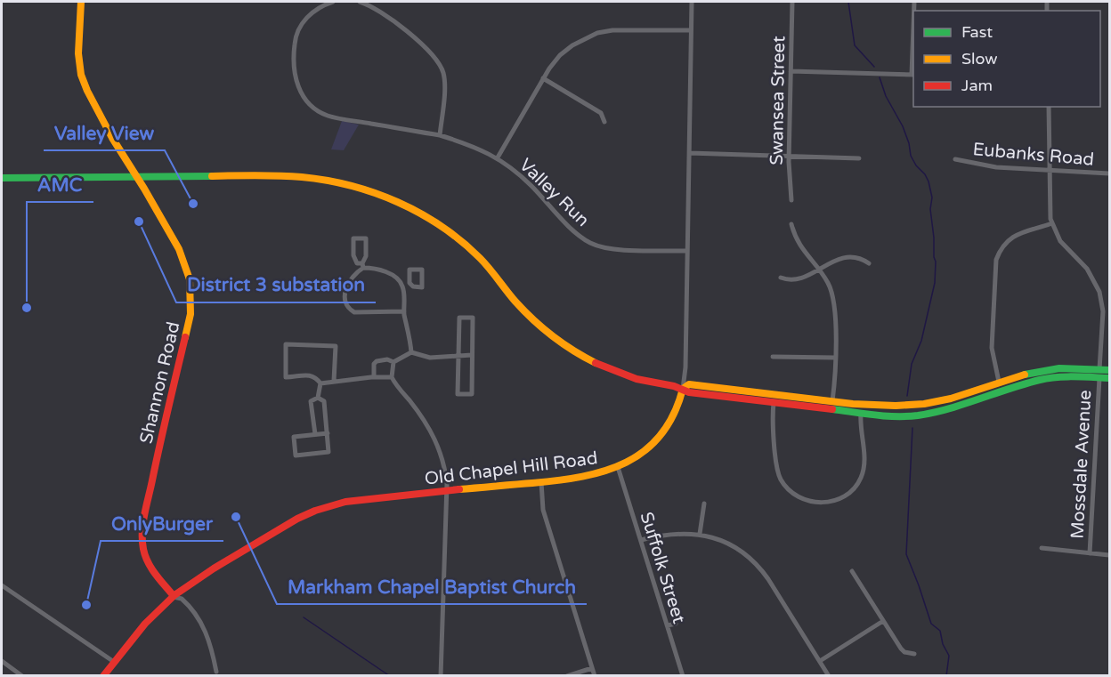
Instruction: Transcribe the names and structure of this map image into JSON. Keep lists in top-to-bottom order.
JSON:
{
  "streets": {
    "main road": ["Shannon Road", "Old Chapel Hill Road"],
    "street": [
      "Swansea Street",
      "Eubanks Road",
      "Valley Run",
      "Mossdale Avenue",
      "Suffolk Street"
    ]
  },
  "crossings": [
    ["Eubanks Road", "Mossdale Avenue"],
    ["Valley Run", "Old Chapel Hill Road"],
    ["Shannon Road", "Old Chapel Hill Road"],
    ["Old Chapel Hill Road", "Suffolk Street"]
  ],
  "places": [
    "Valley View",
    "District 3 substation",
    "AMC",
    "Markham Chapel Baptist Church",
    "OnlyBurger"
  ],
  "legend": ["Fast", "Slow", "Jam"]
}
